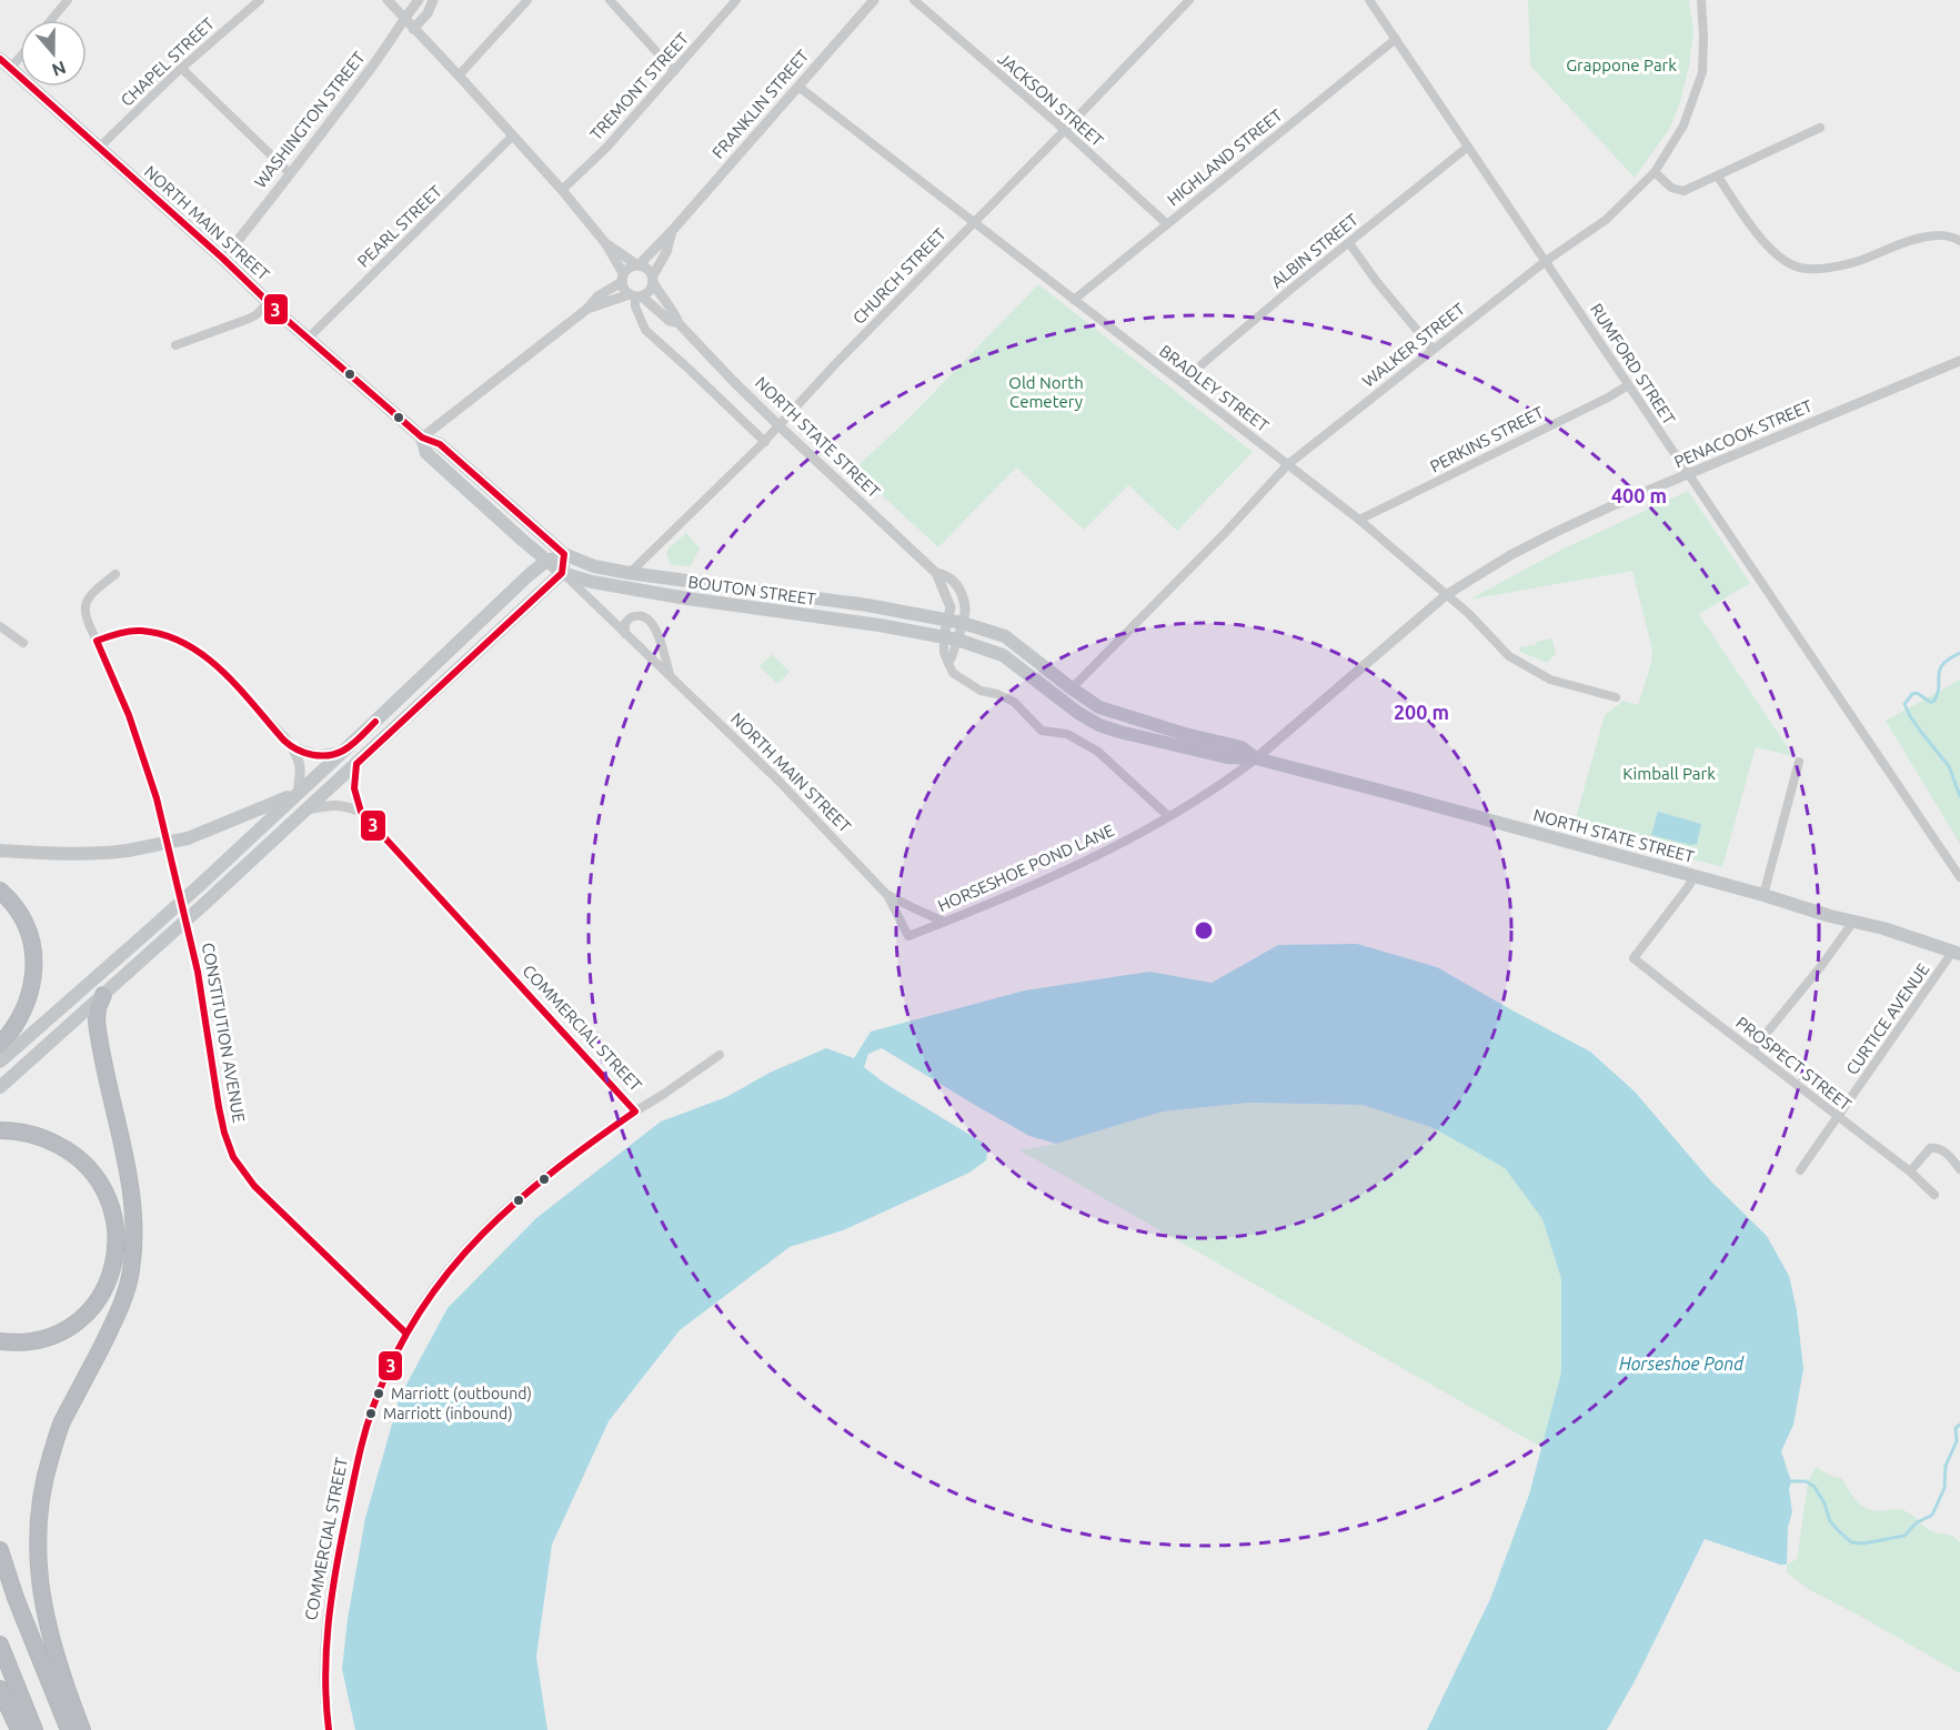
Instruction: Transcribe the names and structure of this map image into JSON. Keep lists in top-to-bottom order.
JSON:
{
  "streets": {
    "main road": ["NORTH MAIN STREET", "NORTH STATE STREET", "BOUTON STREET"],
    "street": [
      "CHAPEL STREET",
      "TREMONT STREET",
      "JACKSON STREET",
      "FRANKLIN STREET",
      "WASHINGTON STREET",
      "HIGHLAND STREET",
      "PEARL STREET",
      "ALBIN STREET",
      "CHURCH STREET",
      "WALKER STREET",
      "RUMFORD STREET",
      "BRADLEY STREET",
      "PENACOOK STREET",
      "PERKINS STREET",
      "HORSESHOE POND LANE",
      "CURTICE AVENUE",
      "COMMERCIAL STREET",
      "CONSTITUTION AVENUE",
      "PROSPECT STREET"
    ]
  },
  "crossings": [
    ["CHAPEL STREET", "NORTH MAIN STREET"],
    ["JACKSON STREET", "HIGHLAND STREET"],
    ["JACKSON STREET", "CHURCH STREET"],
    ["FRANKLIN STREET", "BRADLEY STREET"],
    ["FRANKLIN STREET", "NORTH STATE STREET"],
    ["WASHINGTON STREET", "NORTH MAIN STREET"],
    ["HIGHLAND STREET", "RUMFORD STREET"],
    ["HIGHLAND STREET", "BRADLEY STREET"],
    ["NORTH MAIN STREET", "PEARL STREET"],
    ["NORTH MAIN STREET", "BOUTON STREET"],
    ["NORTH MAIN STREET", "HORSESHOE POND LANE"],
    ["ALBIN STREET", "RUMFORD STREET"],
    ["ALBIN STREET", "BRADLEY STREET"],
    ["CHURCH STREET", "BRADLEY STREET"],
    ["CHURCH STREET", "NORTH STATE STREET"],
    ["CHURCH STREET", "BOUTON STREET"],
    ["WALKER STREET", "RUMFORD STREET"],
    ["WALKER STREET", "BRADLEY STREET"],
    ["WALKER STREET", "NORTH STATE STREET"],
    ["RUMFORD STREET", "PENACOOK STREET"],
    ["RUMFORD STREET", "PERKINS STREET"],
    ["BRADLEY STREET", "PENACOOK STREET"],
    ["BRADLEY STREET", "PERKINS STREET"],
    ["PENACOOK STREET", "NORTH STATE STREET"],
    ["PENACOOK STREET", "HORSESHOE POND LANE"],
    ["NORTH STATE STREET", "BOUTON STREET"],
    ["NORTH STATE STREET", "HORSESHOE POND LANE"],
    ["NORTH STATE STREET", "CURTICE AVENUE"],
    ["NORTH STATE STREET", "PROSPECT STREET"],
    ["CURTICE AVENUE", "PROSPECT STREET"],
    ["COMMERCIAL STREET", "CONSTITUTION AVENUE"]
  ],
  "water": ["Horseshoe Pond"],
  "parks": ["Grappone Park", "Old North Cemetery", "Kimball Park"],
  "places": ["Marriott (outbound)", "Marriott (inbound)"],
  "lines": ["transit line 3"],
  "north": "bottom",
  "rings": ["400 m", "200 m"]
}
